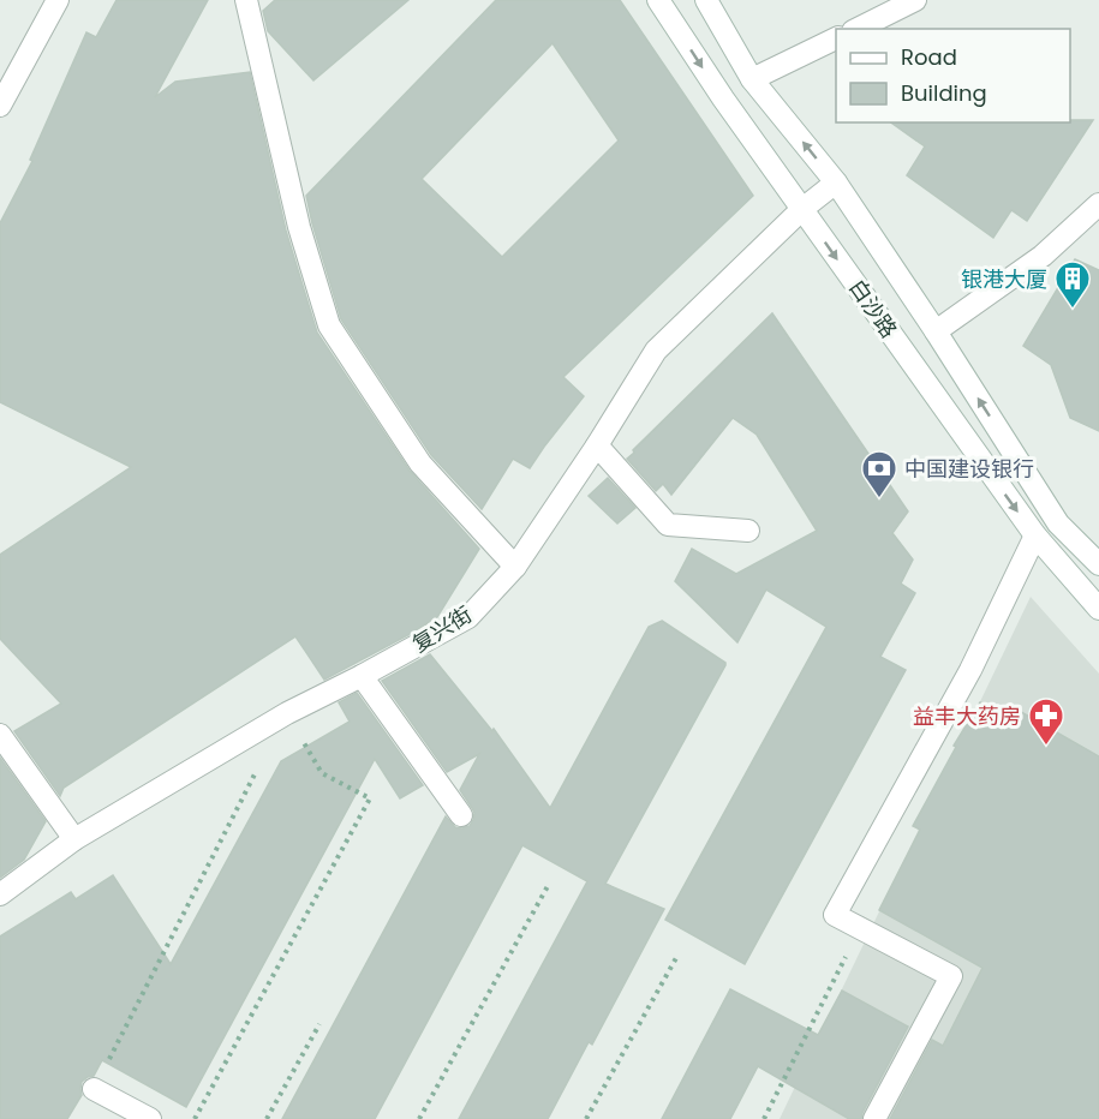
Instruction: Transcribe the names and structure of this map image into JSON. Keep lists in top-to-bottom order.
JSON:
{
  "streets": {
    "street": ["白沙路", "复兴街"]
  },
  "crossings": [
    ["白沙路", "复兴街"]
  ],
  "places": {
    "building": ["银港大厦"],
    "bank": ["中国建设银行"],
    "pharmacy": ["益丰大药房"]
  },
  "legend": ["Road", "Building"]
}
